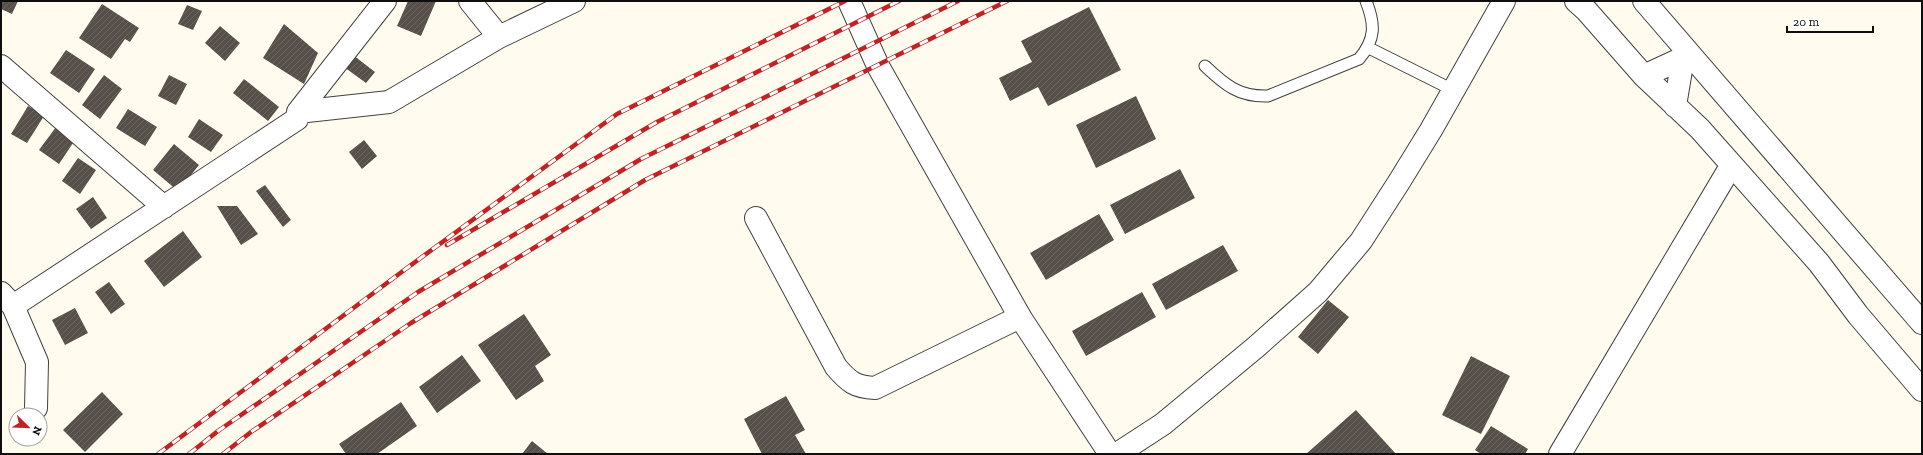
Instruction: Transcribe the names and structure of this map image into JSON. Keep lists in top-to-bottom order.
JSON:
{
  "scale_bar": "20 m",
  "north": "bottom right"
}
